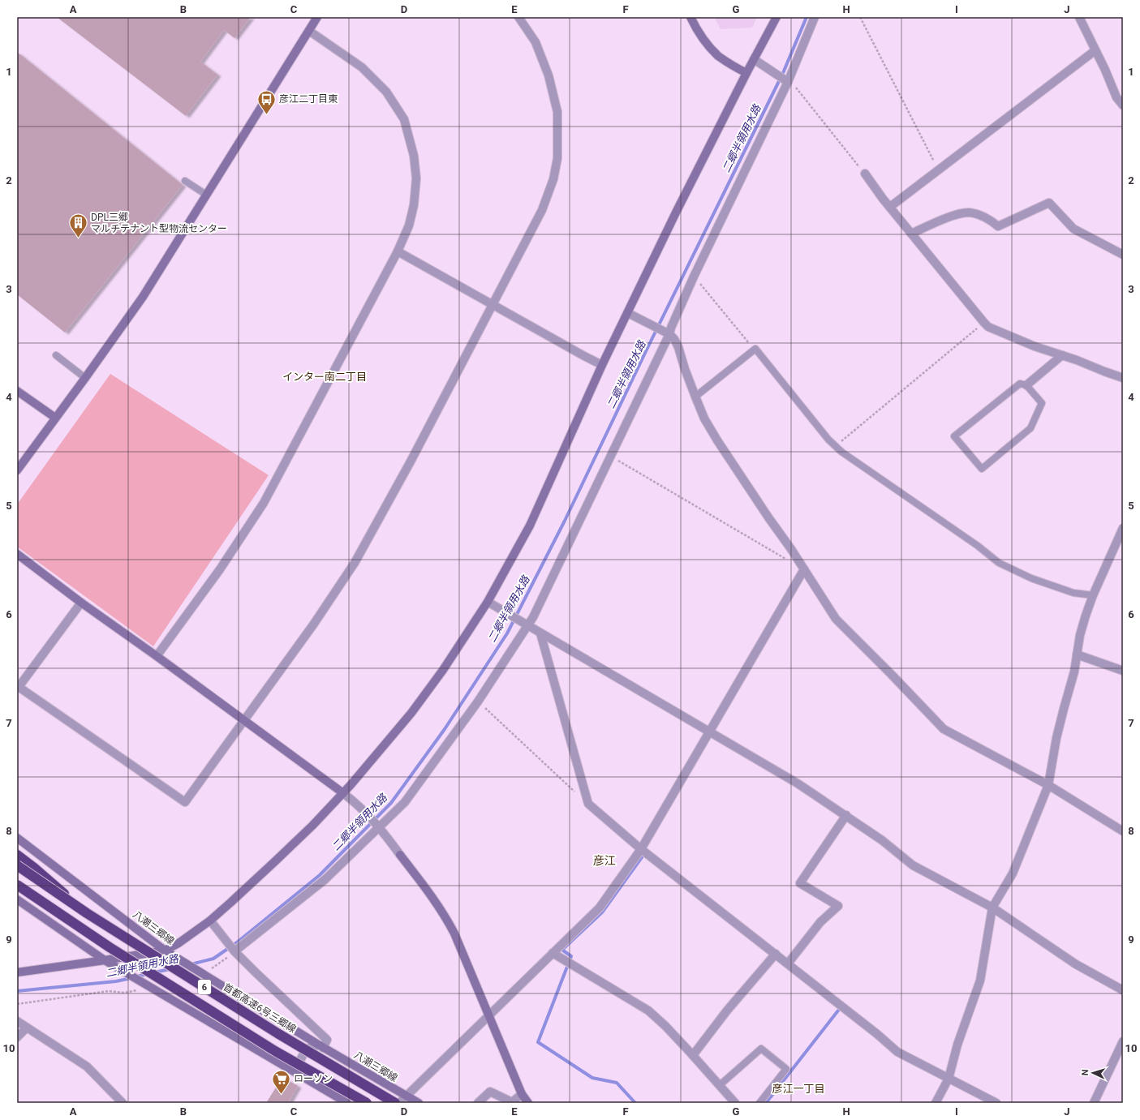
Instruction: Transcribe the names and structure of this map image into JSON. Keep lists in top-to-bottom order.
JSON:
{
  "streets": {
    "highway": ["6", "首都高速6号三郷線"],
    "street": ["八潮三郷線"]
  },
  "districts": ["インター南二丁目", "彦江", "彦江一丁目"],
  "water": ["二郷半領用水路"],
  "places": {
    "bus stop": ["彦江二丁目東"],
    "building": ["DPL三郷 マルチテナント型物流センター"],
    "supermarket": ["ローソン"]
  },
  "north": "left",
  "grid": {
    "columns": [
      "A",
      "B",
      "C",
      "D",
      "E",
      "F",
      "G",
      "H",
      "I",
      "J"
    ],
    "rows": [
      "1",
      "2",
      "3",
      "4",
      "5",
      "6",
      "7",
      "8",
      "9",
      "10"
    ]
  }
}
